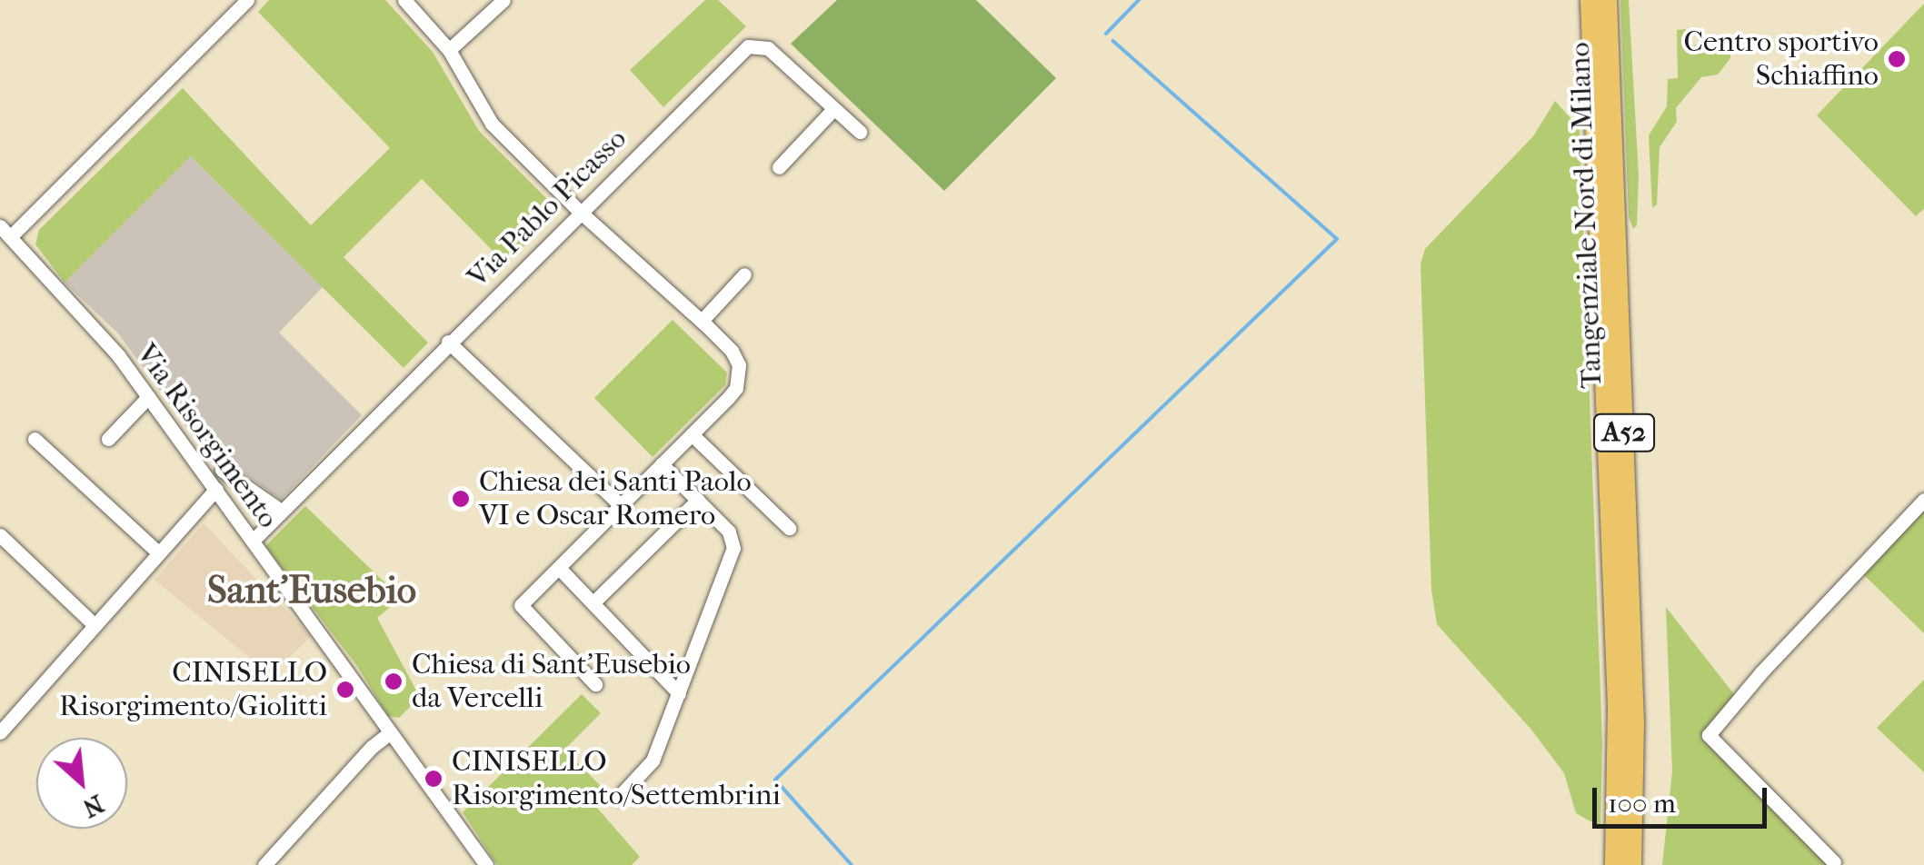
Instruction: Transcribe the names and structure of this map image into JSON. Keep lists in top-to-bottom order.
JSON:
{
  "streets": {
    "highway": ["Tangenziale Nord di Milano", "A52"],
    "street": ["Via Pablo Picasso", "Via Risorgimento"]
  },
  "crossings": [
    ["Via Pablo Picasso", "Via Risorgimento"]
  ],
  "districts": ["Sant'Eusebio"],
  "places": [
    "Centro sportivo Schiaffino",
    "Chiesa dei Santi Paolo VI e Oscar Romero",
    "Chiesa di Sant'Eusebio da Vercelli",
    "CINISELLO Risorgimento/Giolitti",
    "CINISELLO Risorgimento/Settembrini"
  ],
  "scale_bar": "100 m",
  "north": "bottom right"
}
